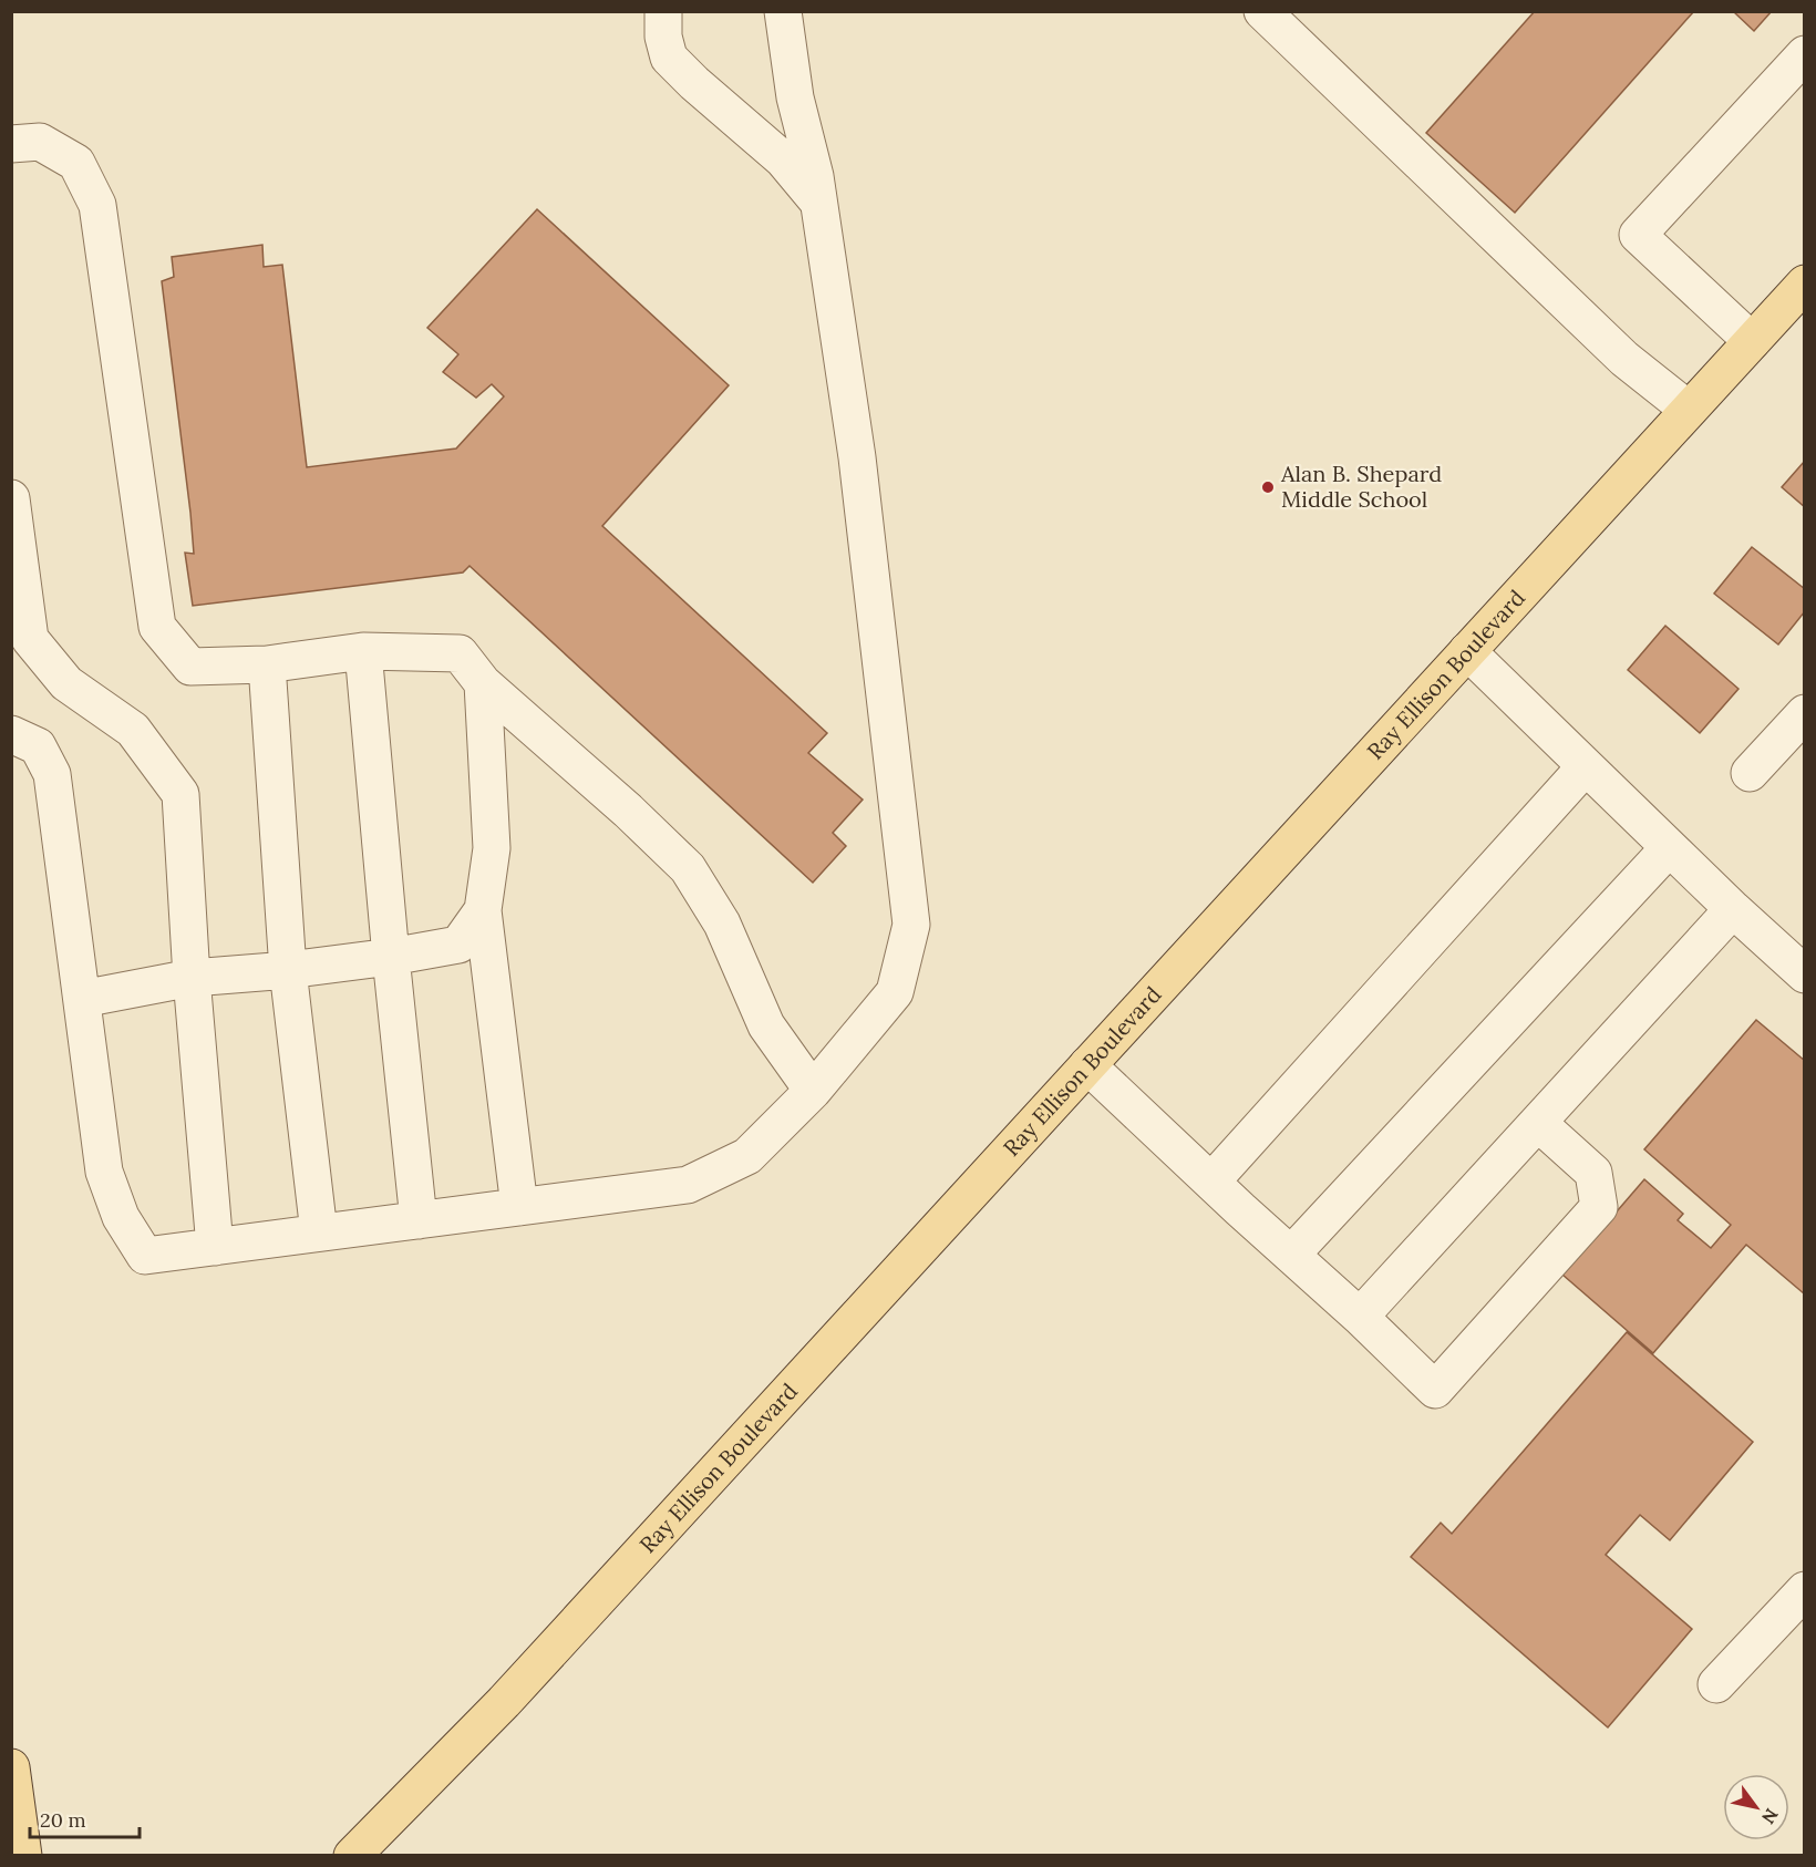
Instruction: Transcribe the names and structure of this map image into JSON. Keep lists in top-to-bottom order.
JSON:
{
  "streets": {
    "main road": ["Ray Ellison Boulevard"]
  },
  "places": ["Alan B. Shepard Middle School"],
  "scale_bar": "20 m",
  "north": "bottom right"
}
